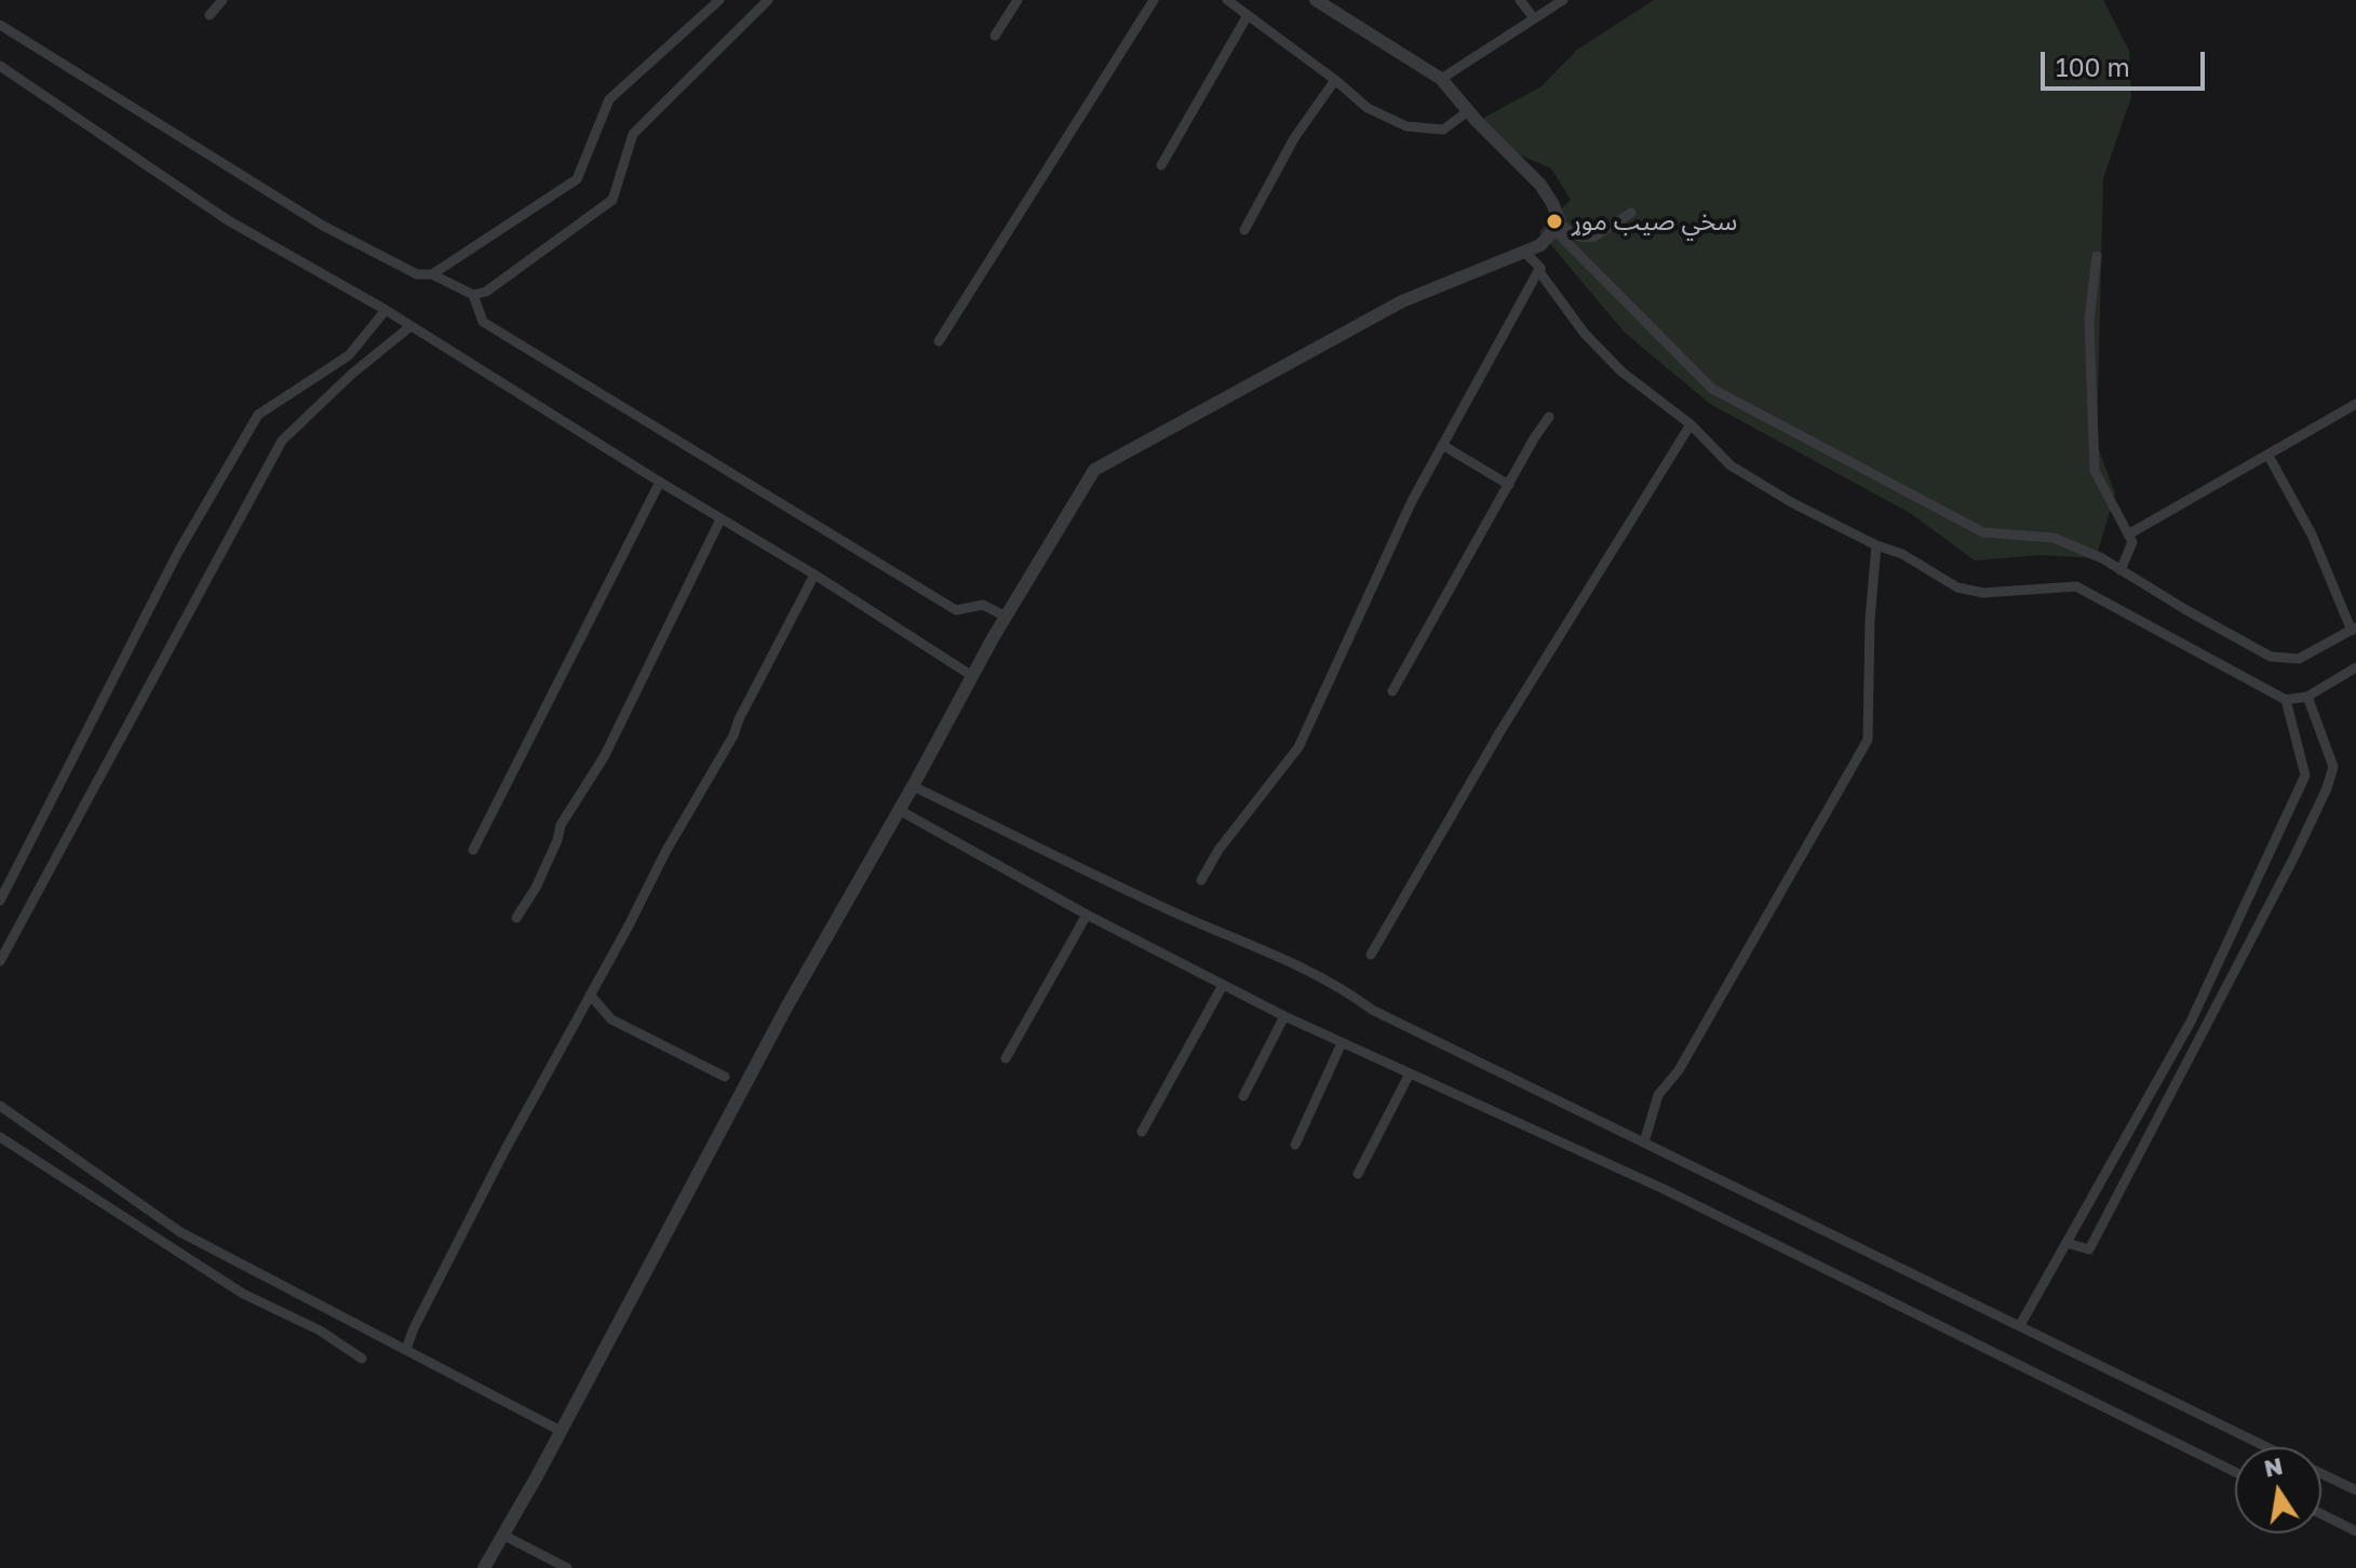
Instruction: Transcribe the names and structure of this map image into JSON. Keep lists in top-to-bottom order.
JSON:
{
  "places": ["سخي صیب موړ"],
  "scale_bar": "100 m",
  "north": "top"
}
